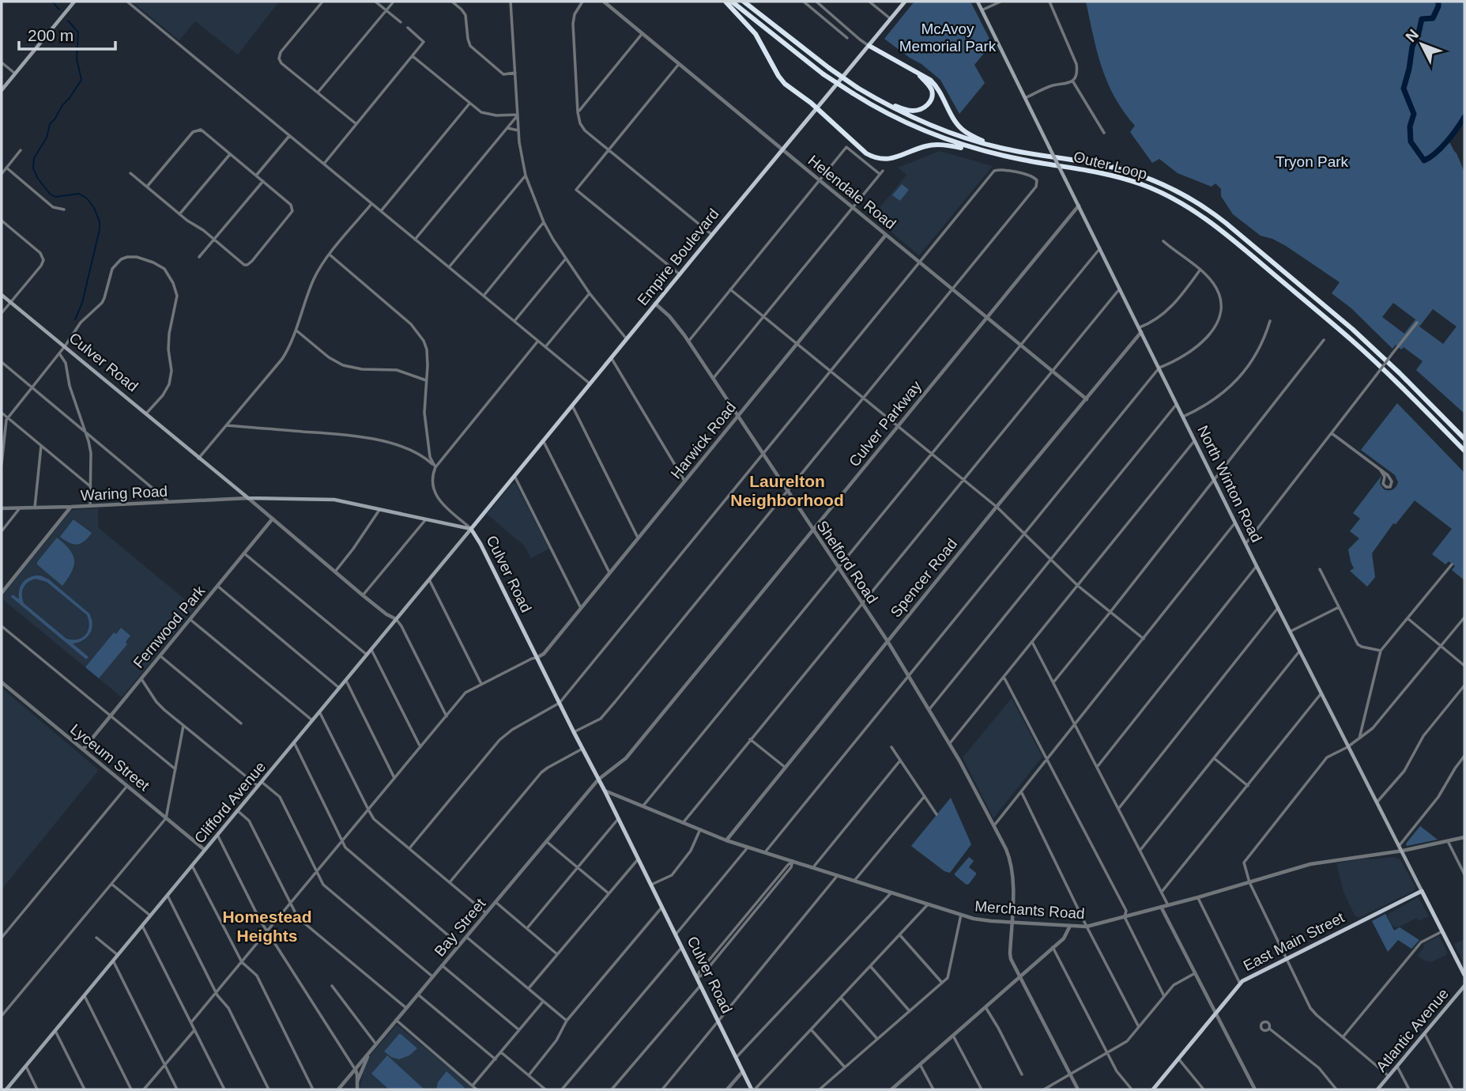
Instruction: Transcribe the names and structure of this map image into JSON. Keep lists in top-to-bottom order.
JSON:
{
  "streets": {
    "highway": ["Outer Loop"],
    "main road": [
      "Empire Boulevard",
      "Culver Road",
      "North Winton Road",
      "Clifford Avenue",
      "East Main Street",
      "Atlantic Avenue"
    ],
    "street": [
      "Helendale Road",
      "Culver Parkway",
      "Harwick Road",
      "Waring Road",
      "Shelford Road",
      "Spencer Road",
      "Fernwood Park",
      "Lyceum Street",
      "Merchants Road",
      "Bay Street"
    ]
  },
  "crossings": [
    ["Helendale Road", "Empire Boulevard"],
    ["Helendale Road", "Culver Parkway"],
    ["Helendale Road", "Harwick Road"],
    ["Helendale Road", "Spencer Road"],
    ["Empire Boulevard", "Culver Road"],
    ["Empire Boulevard", "Shelford Road"],
    ["Empire Boulevard", "Clifford Avenue"],
    ["Culver Road", "Culver Parkway"],
    ["Culver Road", "Harwick Road"],
    ["Culver Road", "Waring Road"],
    ["Culver Road", "Clifford Avenue"],
    ["Culver Road", "Merchants Road"],
    ["Culver Road", "Bay Street"],
    ["Culver Parkway", "North Winton Road"],
    ["Culver Parkway", "Shelford Road"],
    ["Culver Parkway", "Bay Street"],
    ["Harwick Road", "Shelford Road"],
    ["North Winton Road", "Spencer Road"],
    ["North Winton Road", "Merchants Road"],
    ["North Winton Road", "East Main Street"],
    ["Shelford Road", "Spencer Road"],
    ["Shelford Road", "Merchants Road"],
    ["Spencer Road", "Merchants Road"],
    ["Fernwood Park", "Lyceum Street"],
    ["Lyceum Street", "Clifford Avenue"]
  ],
  "districts": ["Laurelton Neighborhood", "Homestead Heights"],
  "parks": ["McAvoy Memorial Park", "Tryon Park"],
  "scale_bar": "200 m",
  "north": "top left"
}
